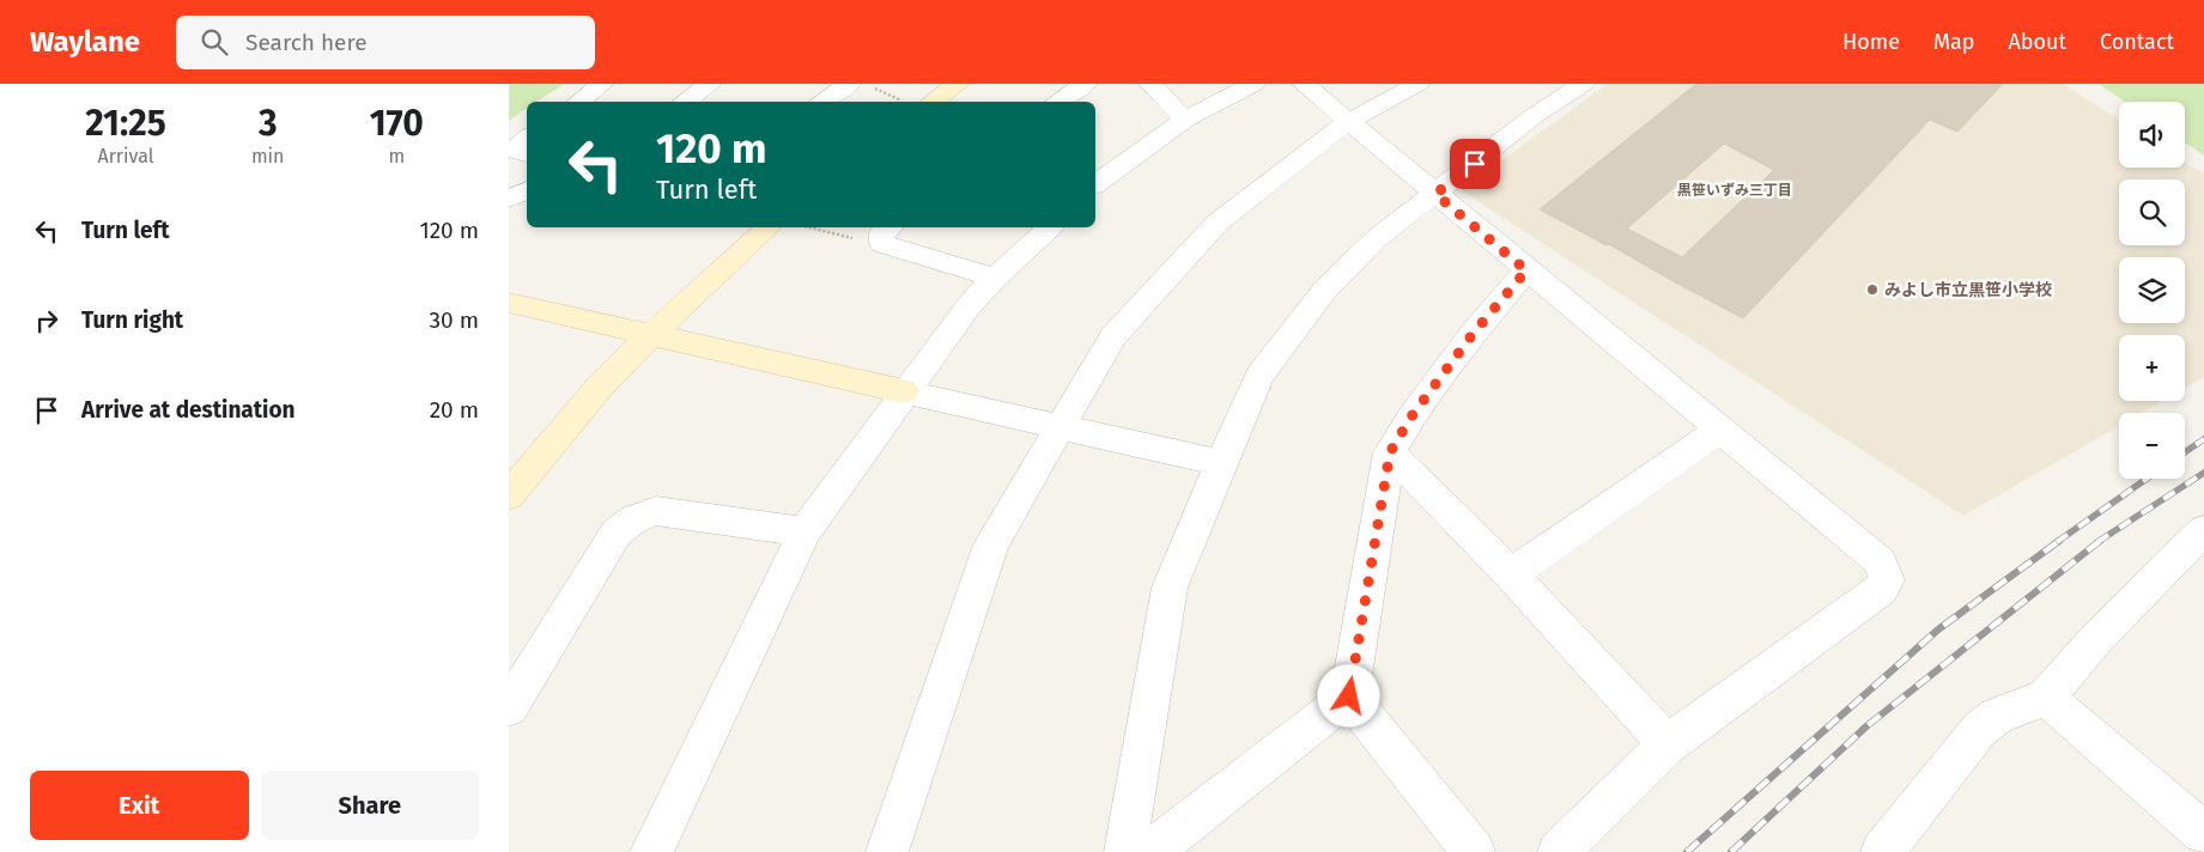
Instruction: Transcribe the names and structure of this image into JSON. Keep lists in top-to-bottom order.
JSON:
{
  "districts": ["黒笹いずみ三丁目"],
  "places": ["みよし市立黒笹小学校"],
  "page": {
    "header": "Waylane",
    "search": "Search here",
    "nav": [
      "Home",
      "Map",
      "About",
      "Contact"
    ],
    "eta": [
      "21:25",
      "Arrival",
      "3",
      "min",
      "170",
      "m"
    ],
    "map_buttons": ["+", "−"],
    "turn": ["120 m", "Turn left"],
    "list": [
      {
        "name": "Turn left",
        "value": "120 m"
      },
      {
        "name": "Turn right",
        "value": "30 m"
      },
      {
        "name": "Arrive at destination",
        "value": "20 m"
      }
    ],
    "buttons": ["Exit", "Share"]
  }
}
